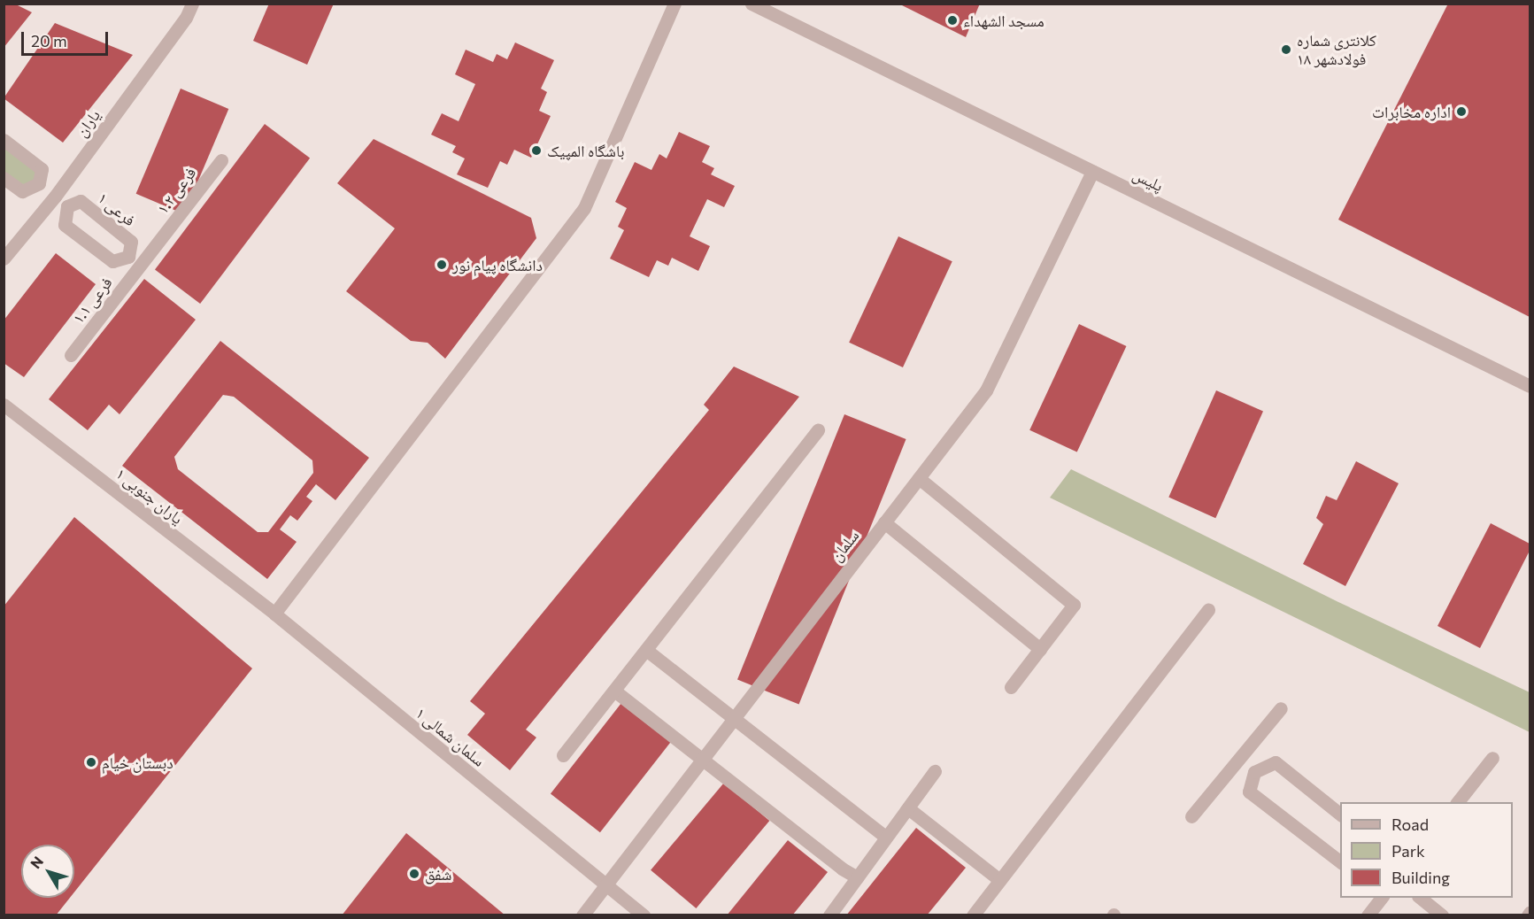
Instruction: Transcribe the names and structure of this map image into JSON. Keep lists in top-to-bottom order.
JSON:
{
  "streets": {
    "street": [
      "یاران",
      "پلیس",
      "فرعی ۱.۲",
      "فرعی ۱",
      "فرعی ۱.۱",
      "یاران جنوبی ۱",
      "سلمان",
      "سلمان شمالی ۱"
    ]
  },
  "crossings": [
    ["پلیس", "سلمان"],
    ["فرعی ۱.۲", "فرعی ۱.۱"],
    ["یاران جنوبی ۱", "سلمان شمالی ۱"],
    ["سلمان", "سلمان شمالی ۱"]
  ],
  "places": [
    "مسجد الشهداء",
    "کلانتری شماره ۱۸ فولادشهر",
    "اداره مخابرات",
    "باشگاه المپیک",
    "دانشگاه پیام نور",
    "دبستان خیام",
    "شفق"
  ],
  "legend": ["Road", "Park", "Building"],
  "scale_bar": "20 m",
  "north": "top left"
}
